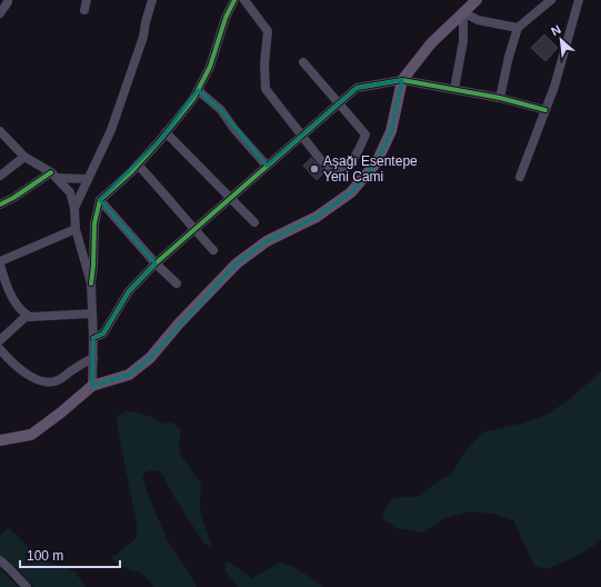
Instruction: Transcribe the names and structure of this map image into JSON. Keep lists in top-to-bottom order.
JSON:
{
  "places": ["Aşağı Esentepe Yeni Cami"],
  "scale_bar": "100 m",
  "north": "top left"
}
